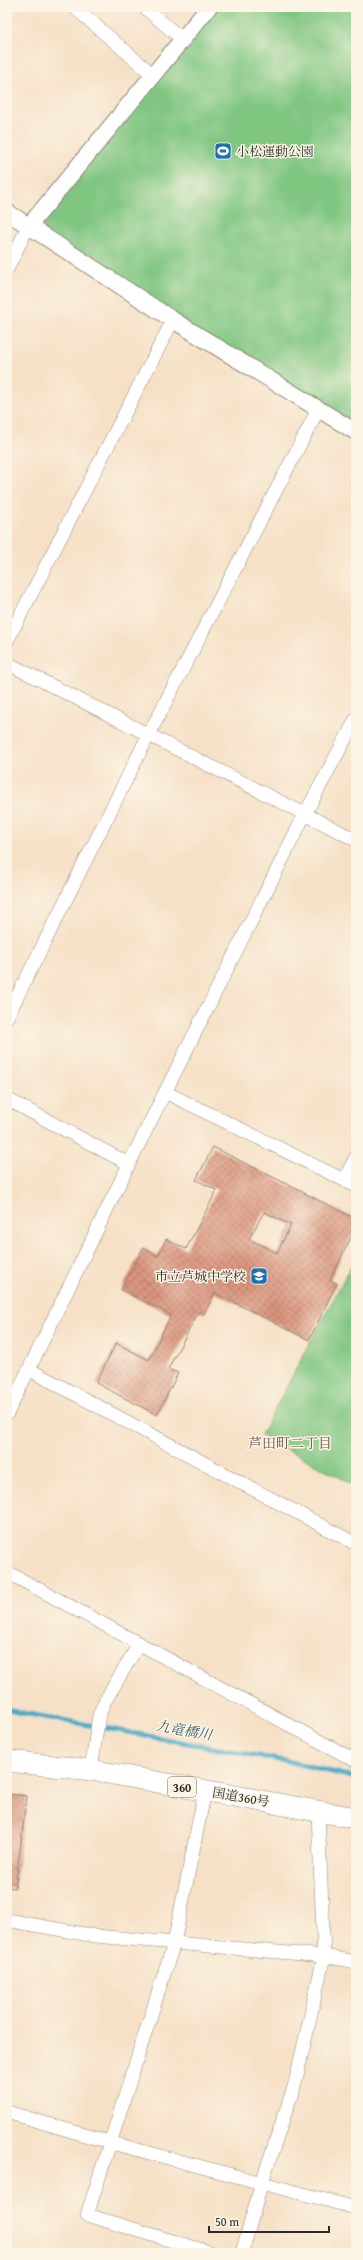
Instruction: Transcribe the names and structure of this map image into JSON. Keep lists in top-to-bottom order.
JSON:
{
  "streets": {
    "highway": ["360", "国道360号"]
  },
  "districts": ["芦田町二丁目"],
  "water": ["九竜橋川"],
  "places": {
    "sports": ["小松運動公園"],
    "school or university": ["市立芦城中学校"]
  },
  "scale_bar": "50 m"
}
